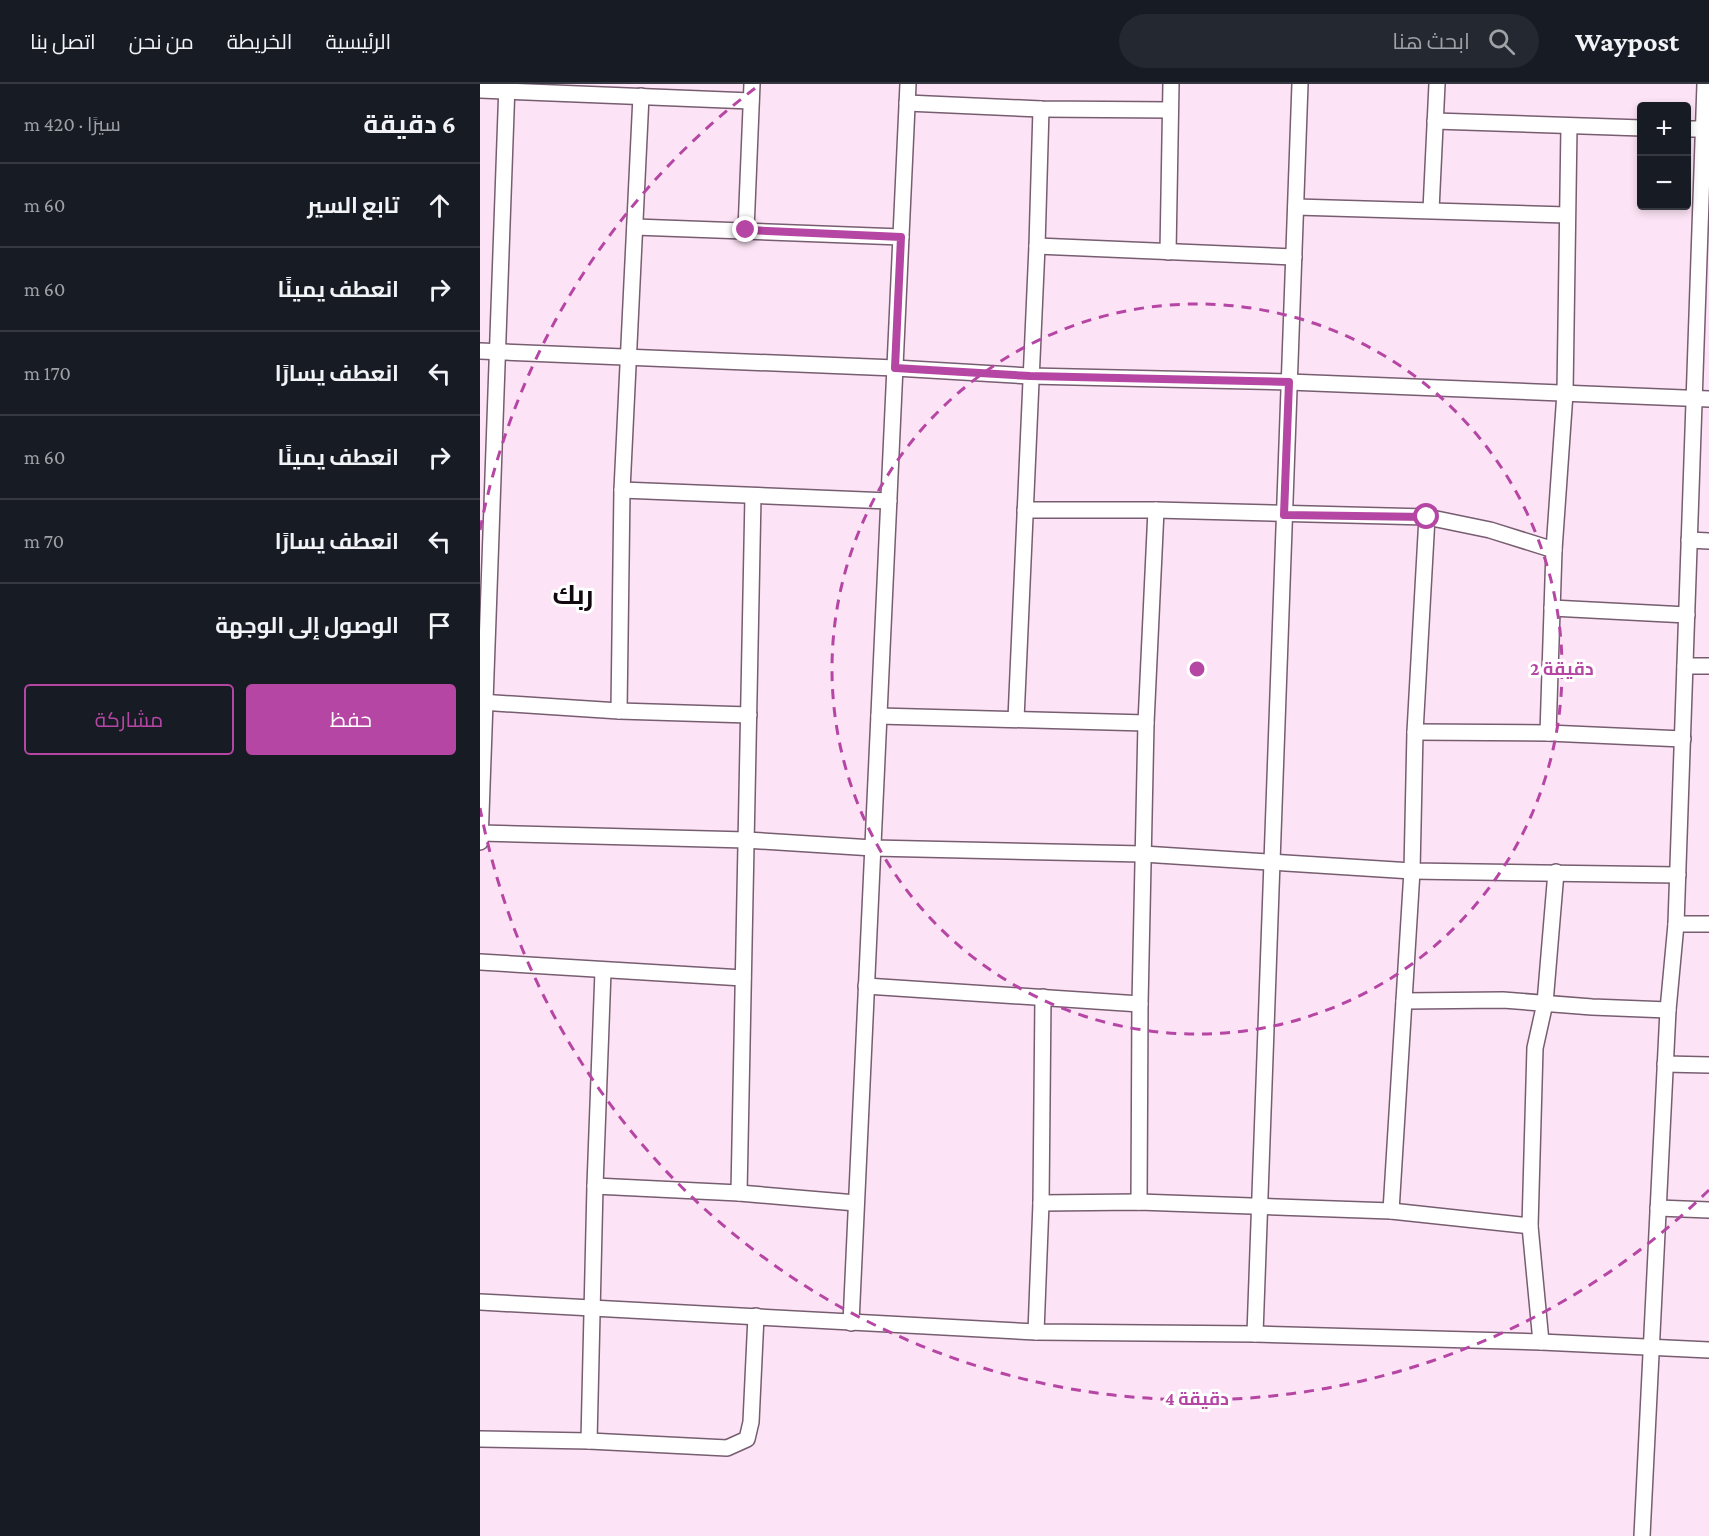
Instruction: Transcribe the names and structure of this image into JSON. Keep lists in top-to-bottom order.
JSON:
{
  "districts": ["ربك"],
  "page": {
    "header": "Waypost",
    "search": "ابحث هنا",
    "nav": [
      "الرئيسية",
      "الخريطة",
      "من نحن",
      "اتصل بنا"
    ],
    "heading": ["6 دقيقة", "سيرًا · 420 m"],
    "map_buttons": ["+", "−"],
    "list": [
      ["تابع السير", "60 m"],
      ["انعطف يمينًا", "60 m"],
      ["انعطف يسارًا", "170 m"],
      ["انعطف يمينًا", "60 m"],
      ["انعطف يسارًا", "70 m"],
      "الوصول إلى الوجهة"
    ],
    "buttons": ["حفظ", "مشاركة"]
  },
  "rings": ["2 دقيقة", "4 دقيقة"]
}
